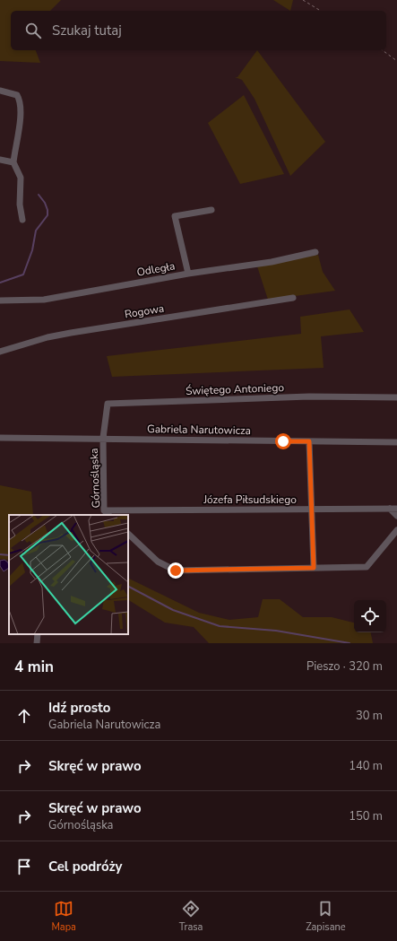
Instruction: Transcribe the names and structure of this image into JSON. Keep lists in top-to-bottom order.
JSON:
{
  "streets": {
    "street": [
      "Odległa",
      "Rogowa",
      "Świętego Antoniego",
      "Gabriela Narutowicza",
      "Górnośląska",
      "Józefa Piłsudskiego"
    ]
  },
  "crossings": [
    ["Świętego Antoniego", "Gabriela Narutowicza"],
    ["Świętego Antoniego", "Górnośląska"],
    ["Gabriela Narutowicza", "Górnośląska"],
    ["Górnośląska", "Józefa Piłsudskiego"]
  ],
  "page": {
    "search": "Szukaj tutaj",
    "heading": ["4 min", "Pieszo · 320 m"],
    "list": [
      ["Idź prosto", "Gabriela Narutowicza", "30 m"],
      ["Skręć w prawo", "140 m"],
      ["Skręć w prawo", "Górnośląska", "150 m"],
      "Cel podróży"
    ],
    "nav": ["Mapa", "Trasa", "Zapisane"]
  }
}
